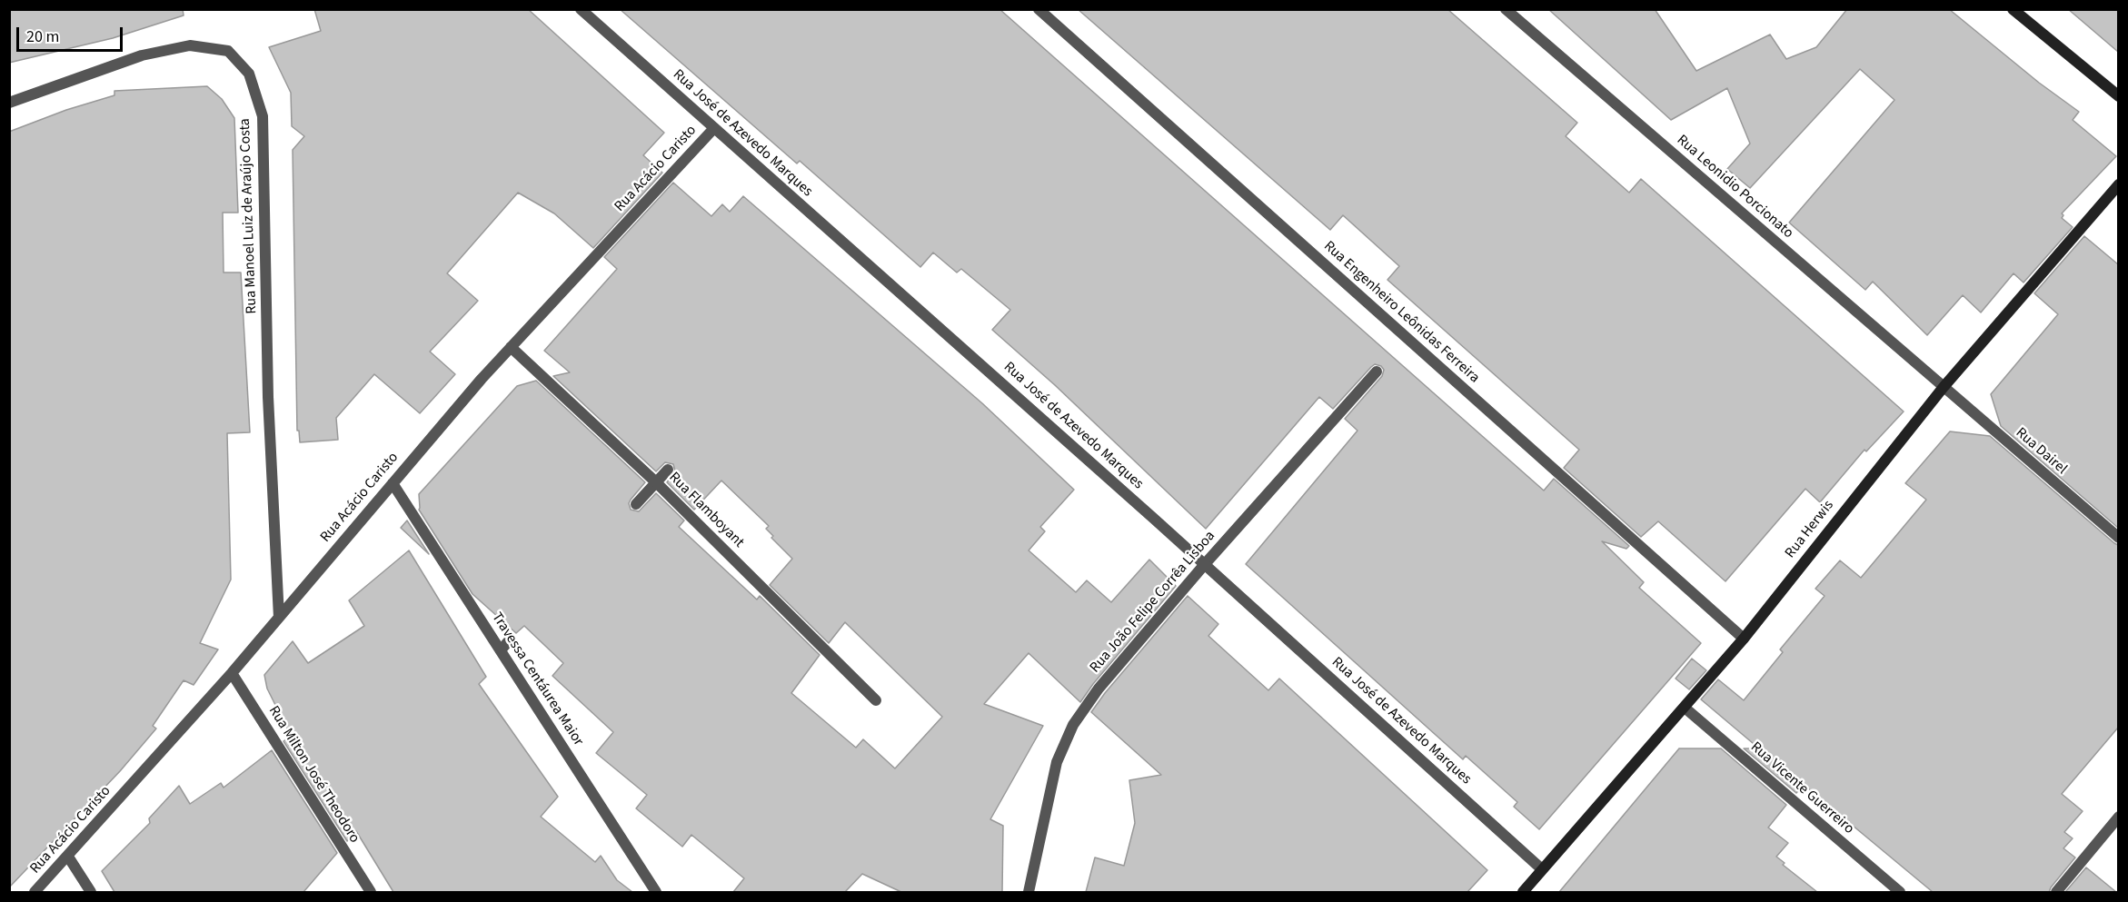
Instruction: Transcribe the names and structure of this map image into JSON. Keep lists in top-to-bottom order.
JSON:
{
  "streets": {
    "main road": ["Rua Herwis"],
    "street": [
      "Rua José de Azevedo Marques",
      "Rua Acácio Caristo",
      "Rua Leonidio Porcionato",
      "Rua Manoel Luiz de Araújo Costa",
      "Rua Engenheiro Leônidas Ferreira",
      "Rua Dairel",
      "Rua Flamboyant",
      "Rua João Felipe Corrêa Lisboa",
      "Travessa Centáurea Maior",
      "Rua Milton José Theodoro",
      "Rua Vicente Guerreiro"
    ]
  },
  "crossings": [
    ["Rua José de Azevedo Marques", "Rua Acácio Caristo"],
    ["Rua José de Azevedo Marques", "Rua Herwis"],
    ["Rua José de Azevedo Marques", "Rua João Felipe Corrêa Lisboa"],
    ["Rua Acácio Caristo", "Rua Manoel Luiz de Araújo Costa"],
    ["Rua Acácio Caristo", "Rua Flamboyant"],
    ["Rua Acácio Caristo", "Travessa Centáurea Maior"],
    ["Rua Acácio Caristo", "Rua Milton José Theodoro"],
    ["Rua Leonidio Porcionato", "Rua Dairel"],
    ["Rua Leonidio Porcionato", "Rua Herwis"],
    ["Rua Engenheiro Leônidas Ferreira", "Rua Herwis"],
    ["Rua Dairel", "Rua Herwis"],
    ["Rua Herwis", "Rua Vicente Guerreiro"]
  ],
  "scale_bar": "20 m"
}
